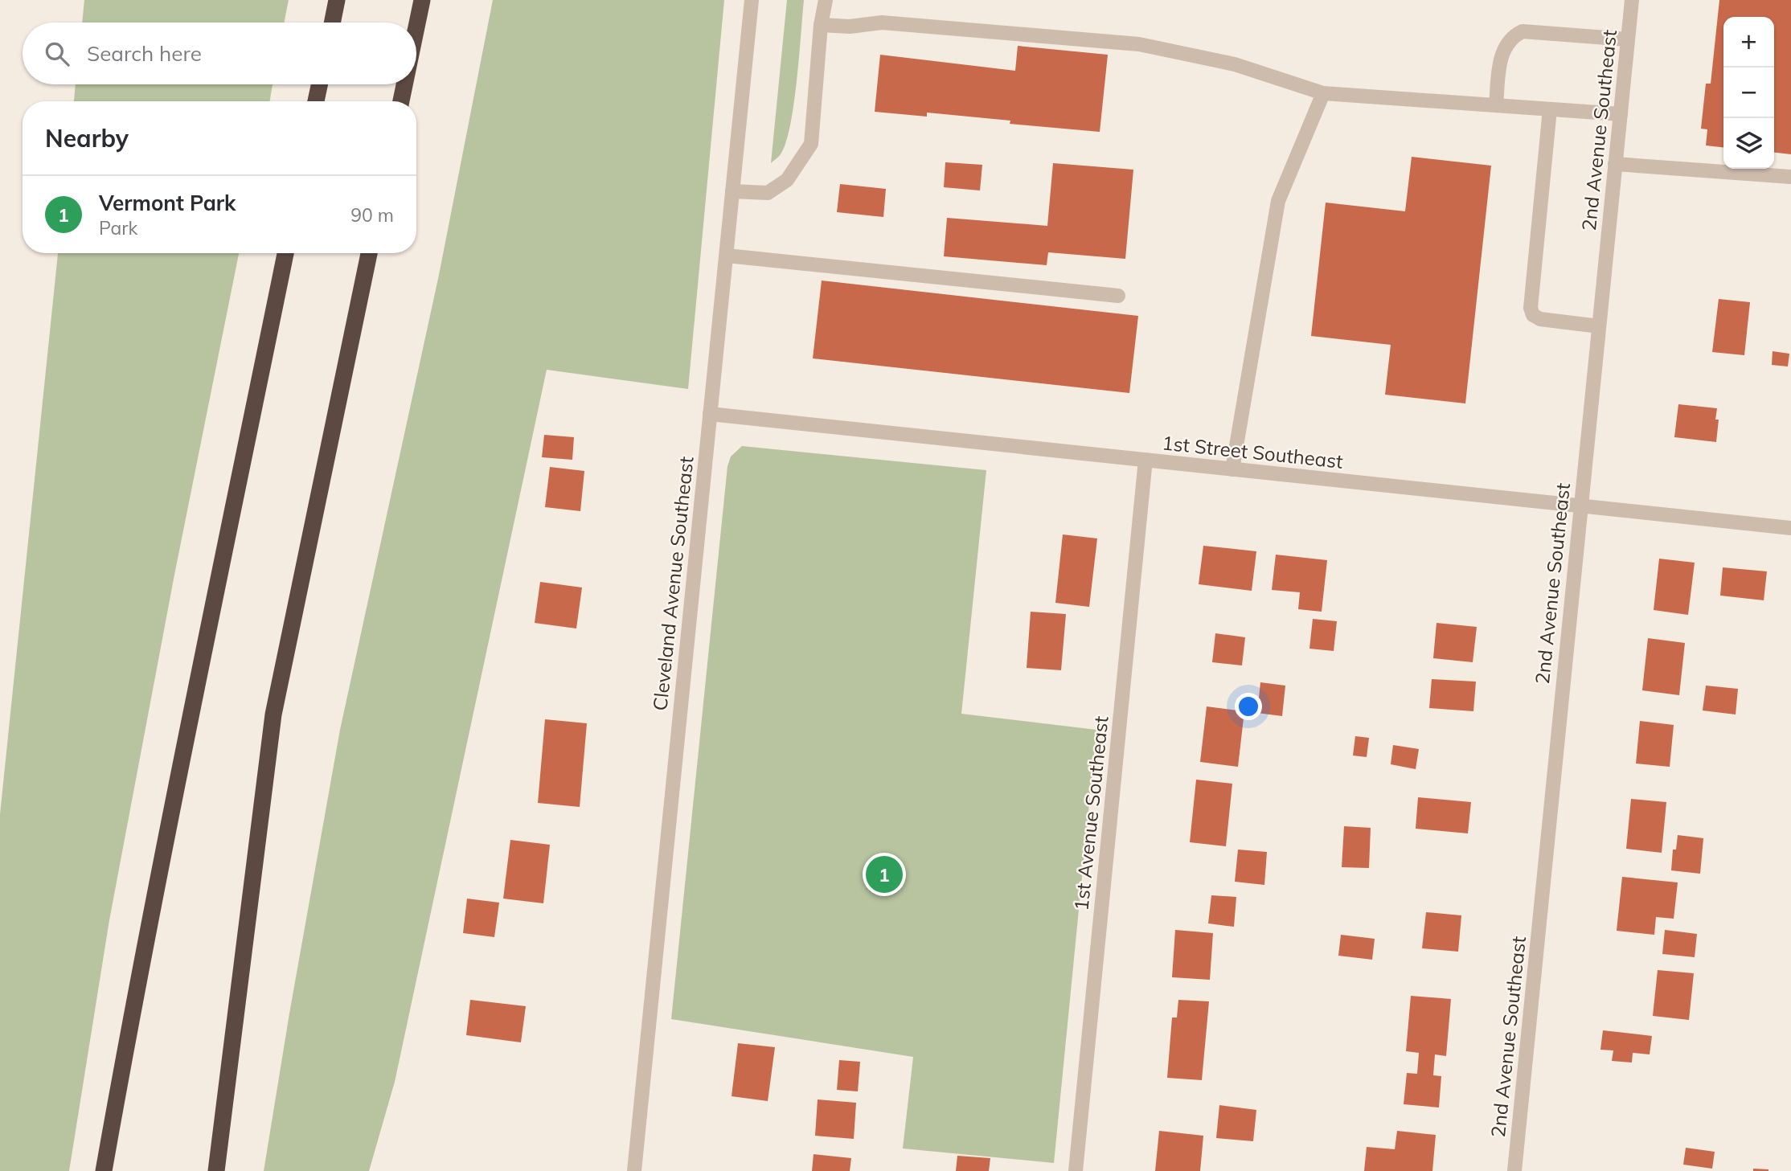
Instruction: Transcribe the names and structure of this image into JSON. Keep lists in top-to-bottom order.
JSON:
{
  "streets": {
    "street": [
      "2nd Avenue Southeast",
      "1st Street Southeast",
      "Cleveland Avenue Southeast",
      "1st Avenue Southeast"
    ]
  },
  "crossings": [
    ["2nd Avenue Southeast", "1st Street Southeast"],
    ["1st Street Southeast", "Cleveland Avenue Southeast"],
    ["1st Street Southeast", "1st Avenue Southeast"]
  ],
  "page": {
    "map_buttons": ["+", "−"],
    "search": "Search here",
    "heading": "Nearby",
    "list": [
      {
        "mark": "1",
        "name": "Vermont Park",
        "note": "Park",
        "value": "90 m"
      }
    ],
    "pins": "1"
  }
}
